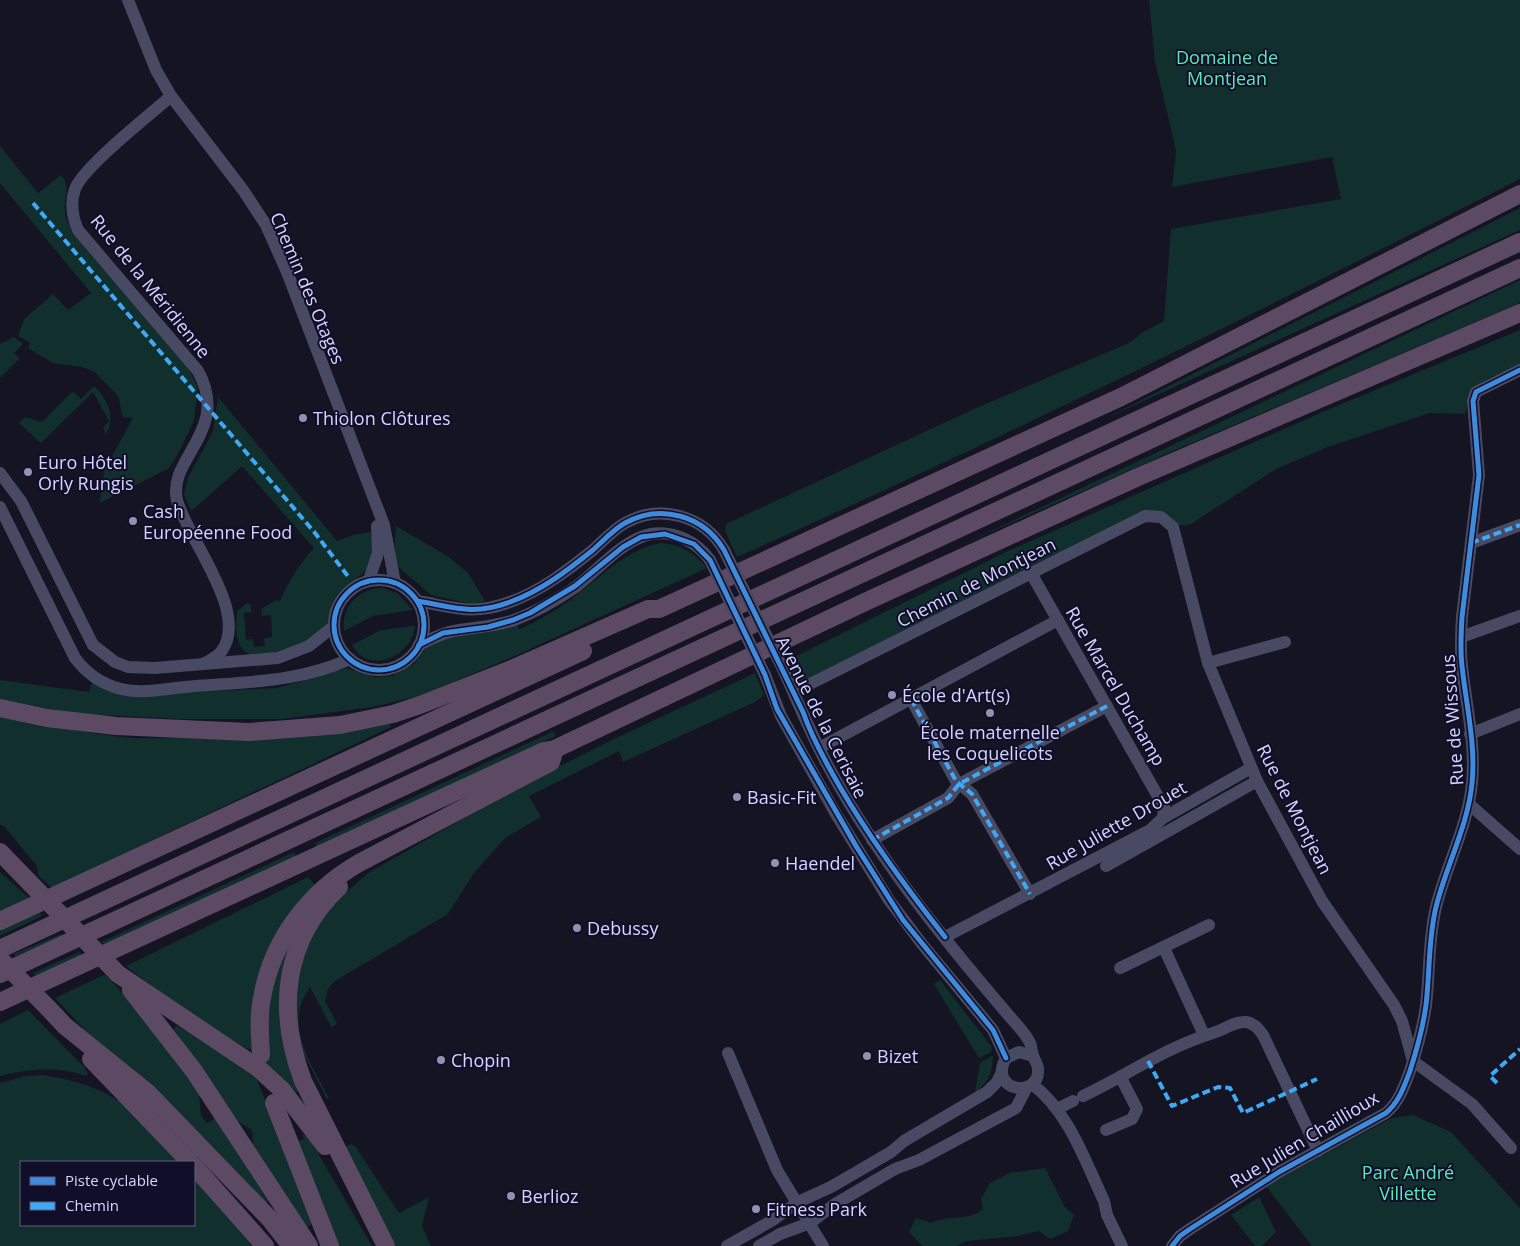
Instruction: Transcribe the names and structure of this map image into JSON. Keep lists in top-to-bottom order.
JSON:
{
  "streets": {
    "street": [
      "Rue de la Méridienne",
      "Chemin des Otages",
      "Chemin de Montjean",
      "Rue Marcel Duchamp",
      "Avenue de la Cerisaie",
      "Rue de Wissous",
      "Rue de Montjean",
      "Rue Juliette Drouet",
      "Rue Julien Chaillioux"
    ]
  },
  "crossings": [
    ["Rue de la Méridienne", "Chemin des Otages"],
    ["Chemin des Otages", "Avenue de la Cerisaie"],
    ["Chemin de Montjean", "Rue Marcel Duchamp"],
    ["Chemin de Montjean", "Avenue de la Cerisaie"],
    ["Chemin de Montjean", "Rue de Montjean"],
    ["Rue Marcel Duchamp", "Rue Juliette Drouet"],
    ["Avenue de la Cerisaie", "Rue Juliette Drouet"],
    ["Rue de Wissous", "Rue de Montjean"],
    ["Rue de Wissous", "Rue Julien Chaillioux"],
    ["Rue de Montjean", "Rue Juliette Drouet"],
    ["Rue de Montjean", "Rue Julien Chaillioux"]
  ],
  "parks": ["Domaine de Montjean", "Parc André Villette"],
  "places": [
    "Thiolon Clôtures",
    "Euro Hôtel Orly Rungis",
    "Cash Européenne Food",
    "École d'Art(s)",
    "École maternelle les Coquelicots",
    "Basic-Fit",
    "Haendel",
    "Debussy",
    "Bizet",
    "Chopin",
    "Berlioz",
    "Fitness Park"
  ],
  "legend": ["Piste cyclable", "Chemin"]
}
